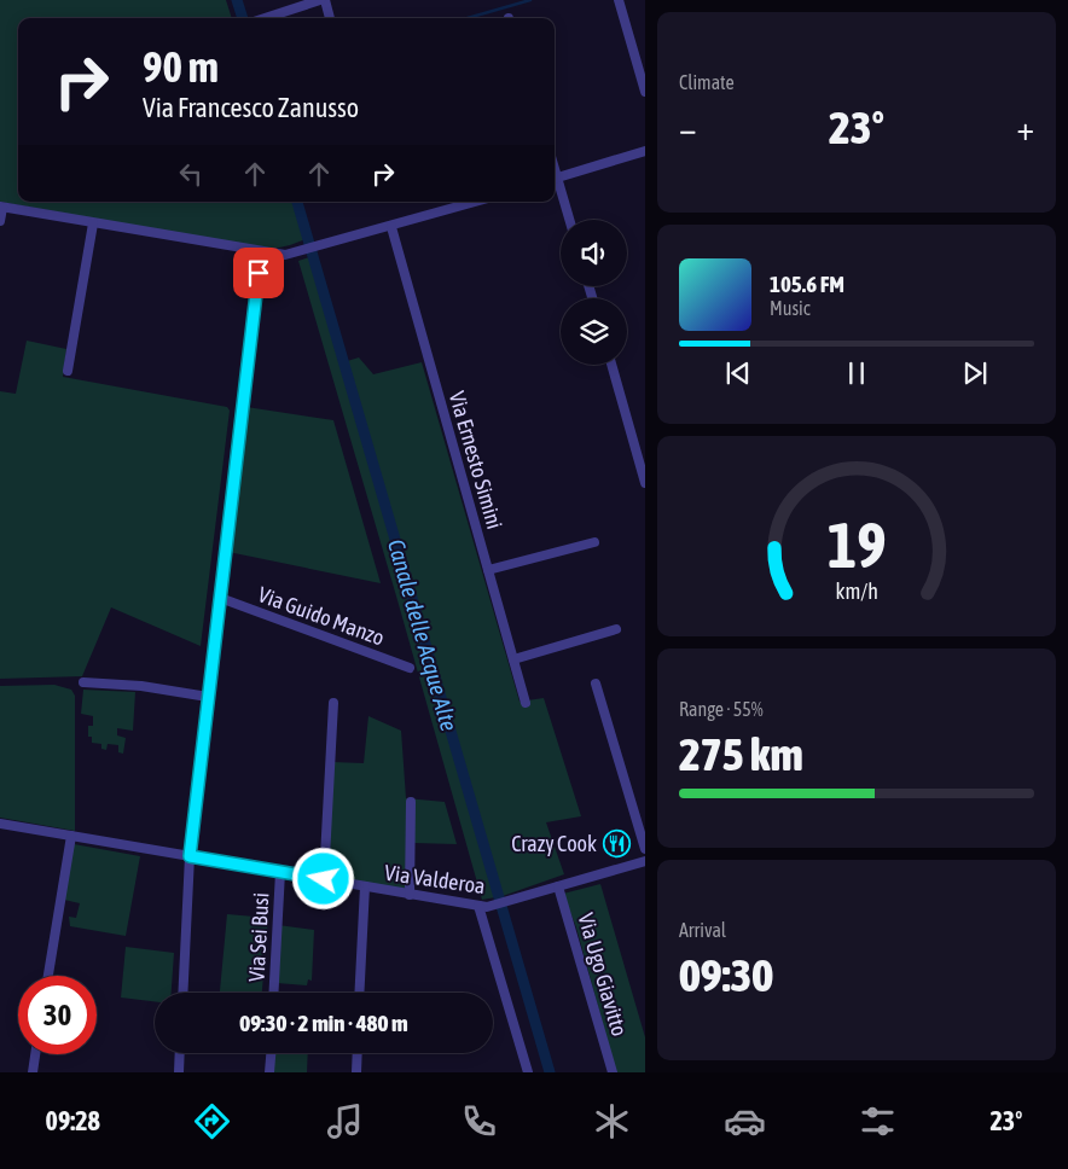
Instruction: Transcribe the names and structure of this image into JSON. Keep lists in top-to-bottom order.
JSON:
{
  "streets": {
    "street": [
      "Via Ernesto Simini",
      "Via Guido Manzo",
      "Via Valderoa",
      "Via Sei Busi",
      "Via Ugo Giavitto"
    ]
  },
  "crossings": [
    ["Via Valderoa", "Via Sei Busi"],
    ["Via Valderoa", "Via Ugo Giavitto"]
  ],
  "water": ["Canale delle Acque Alte"],
  "places": {
    "restaurant": ["Crazy Cook"]
  },
  "page": {
    "tile": [
      "Climate",
      ["Range · 55%", "275 km"],
      ["Arrival", "09:30"]
    ],
    "turn": ["90 m", "Via Francesco Zanusso"],
    "heat": ["−", "23°", "+"],
    "song": ["105.6 FM", "Music"],
    "limit": "30",
    "trip": "09:30 · 2 min · 480 m",
    "tabs": ["09:28", "23°"],
    "gauge": ["19", "km/h"]
  }
}
